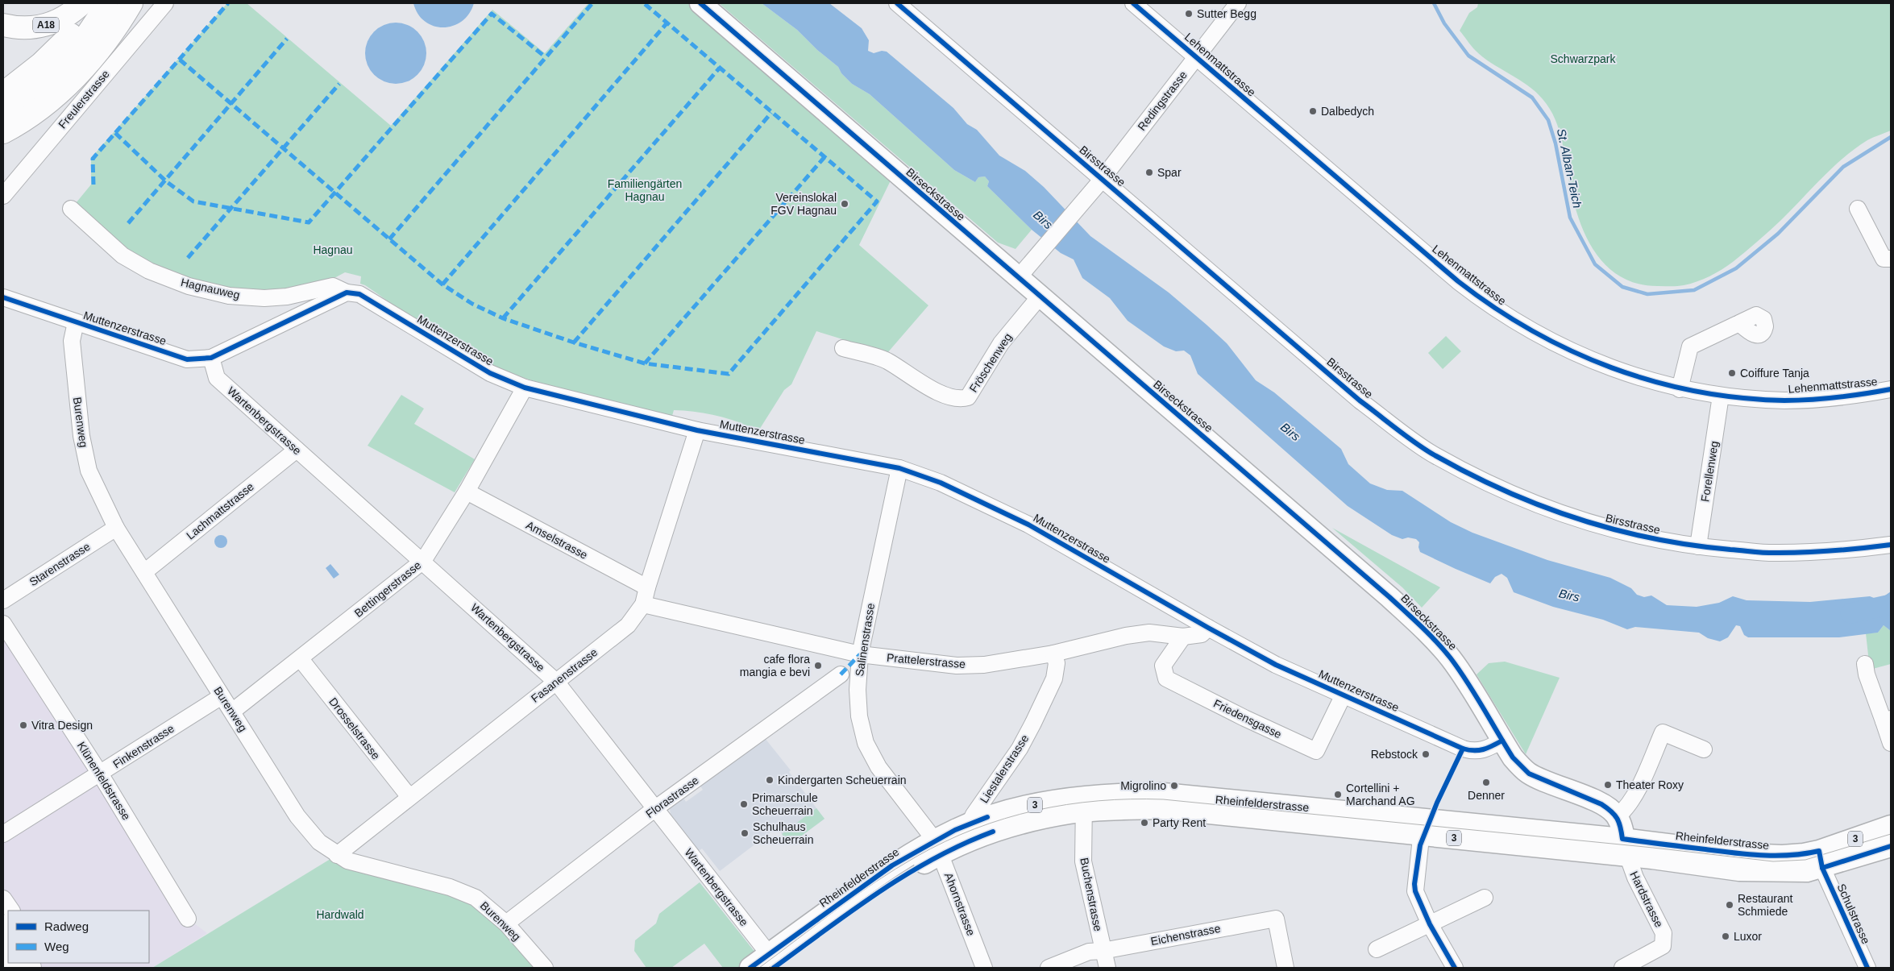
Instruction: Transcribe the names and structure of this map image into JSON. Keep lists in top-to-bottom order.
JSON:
{
  "streets": {
    "highway": ["A18"],
    "main road": ["Birseckstrasse", "Rheinfelderstrasse", "3"],
    "street": [
      "Lehenmattstrasse",
      "Freulerstrasse",
      "Redingstrasse",
      "Birsstrasse",
      "Hagnauweg",
      "Muttenzerstrasse",
      "Fröschenweg",
      "Wartenbergstrasse",
      "Burenweg",
      "Forellenweg",
      "Lachmattstrasse",
      "Amselstrasse",
      "Starenstrasse",
      "Bettingerstrasse",
      "Salinenstrasse",
      "Prattelerstrasse",
      "Fasanenstrasse",
      "Friedensgasse",
      "Drosselstrasse",
      "Finkenstrasse",
      "Liestalerstrasse",
      "Klünenfeldstrasse",
      "Florastrasse",
      "Buchenstrasse",
      "Hardstrasse",
      "Ahornstrasse",
      "Schulstrasse",
      "Eichenstrasse"
    ]
  },
  "crossings": [
    ["Lehenmattstrasse", "Redingstrasse"],
    ["Lehenmattstrasse", "Forellenweg"],
    ["Redingstrasse", "Birsstrasse"],
    ["Redingstrasse", "Birseckstrasse"],
    ["Birsstrasse", "Forellenweg"],
    ["Birseckstrasse", "Muttenzerstrasse"],
    ["Birseckstrasse", "Fröschenweg"],
    ["Hagnauweg", "Muttenzerstrasse"],
    ["Muttenzerstrasse", "Wartenbergstrasse"],
    ["Muttenzerstrasse", "Burenweg"],
    ["Muttenzerstrasse", "Bettingerstrasse"],
    ["Muttenzerstrasse", "Salinenstrasse"],
    ["Muttenzerstrasse", "Prattelerstrasse"],
    ["Muttenzerstrasse", "Fasanenstrasse"],
    ["Muttenzerstrasse", "Friedensgasse"],
    ["Wartenbergstrasse", "Lachmattstrasse"],
    ["Wartenbergstrasse", "Bettingerstrasse"],
    ["Wartenbergstrasse", "Fasanenstrasse"],
    ["Wartenbergstrasse", "Florastrasse"],
    ["Wartenbergstrasse", "Rheinfelderstrasse"],
    ["Burenweg", "Lachmattstrasse"],
    ["Burenweg", "Starenstrasse"],
    ["Burenweg", "Bettingerstrasse"],
    ["Burenweg", "Fasanenstrasse"],
    ["Burenweg", "Finkenstrasse"],
    ["Burenweg", "Florastrasse"],
    ["Amselstrasse", "Bettingerstrasse"],
    ["Amselstrasse", "Fasanenstrasse"],
    ["Bettingerstrasse", "Drosselstrasse"],
    ["Salinenstrasse", "Prattelerstrasse"],
    ["Salinenstrasse", "Rheinfelderstrasse"],
    ["Salinenstrasse", "Ahornstrasse"],
    ["Prattelerstrasse", "Fasanenstrasse"],
    ["Prattelerstrasse", "Friedensgasse"],
    ["Prattelerstrasse", "Liestalerstrasse"],
    ["Fasanenstrasse", "Drosselstrasse"],
    ["Finkenstrasse", "Klünenfeldstrasse"],
    ["Liestalerstrasse", "Rheinfelderstrasse"],
    ["Rheinfelderstrasse", "3"],
    ["Rheinfelderstrasse", "Buchenstrasse"],
    ["Rheinfelderstrasse", "Hardstrasse"],
    ["Rheinfelderstrasse", "Ahornstrasse"],
    ["Rheinfelderstrasse", "Schulstrasse"],
    ["3", "Schulstrasse"],
    ["Buchenstrasse", "Eichenstrasse"]
  ],
  "water": ["St. Alban-Teich", "Birs"],
  "parks": [
    "Schwarzpark",
    "Familiengärten Hagnau",
    "Hagnau",
    "Hardwald"
  ],
  "places": [
    "Sutter Begg",
    "Dalbedych",
    "Spar",
    "Vereinslokal FGV Hagnau",
    "Coiffure Tanja",
    "cafe flora mangia e bevi",
    "Vitra Design",
    "Rebstock",
    "Kindergarten Scheuerrain",
    "Denner",
    "Theater Roxy",
    "Migrolino",
    "Cortellini + Marchand AG",
    "Primarschule Scheuerrain",
    "Party Rent",
    "Schulhaus Scheuerrain",
    "Restaurant Schmiede",
    "Luxor"
  ],
  "legend": ["Radweg", "Weg"]
}
